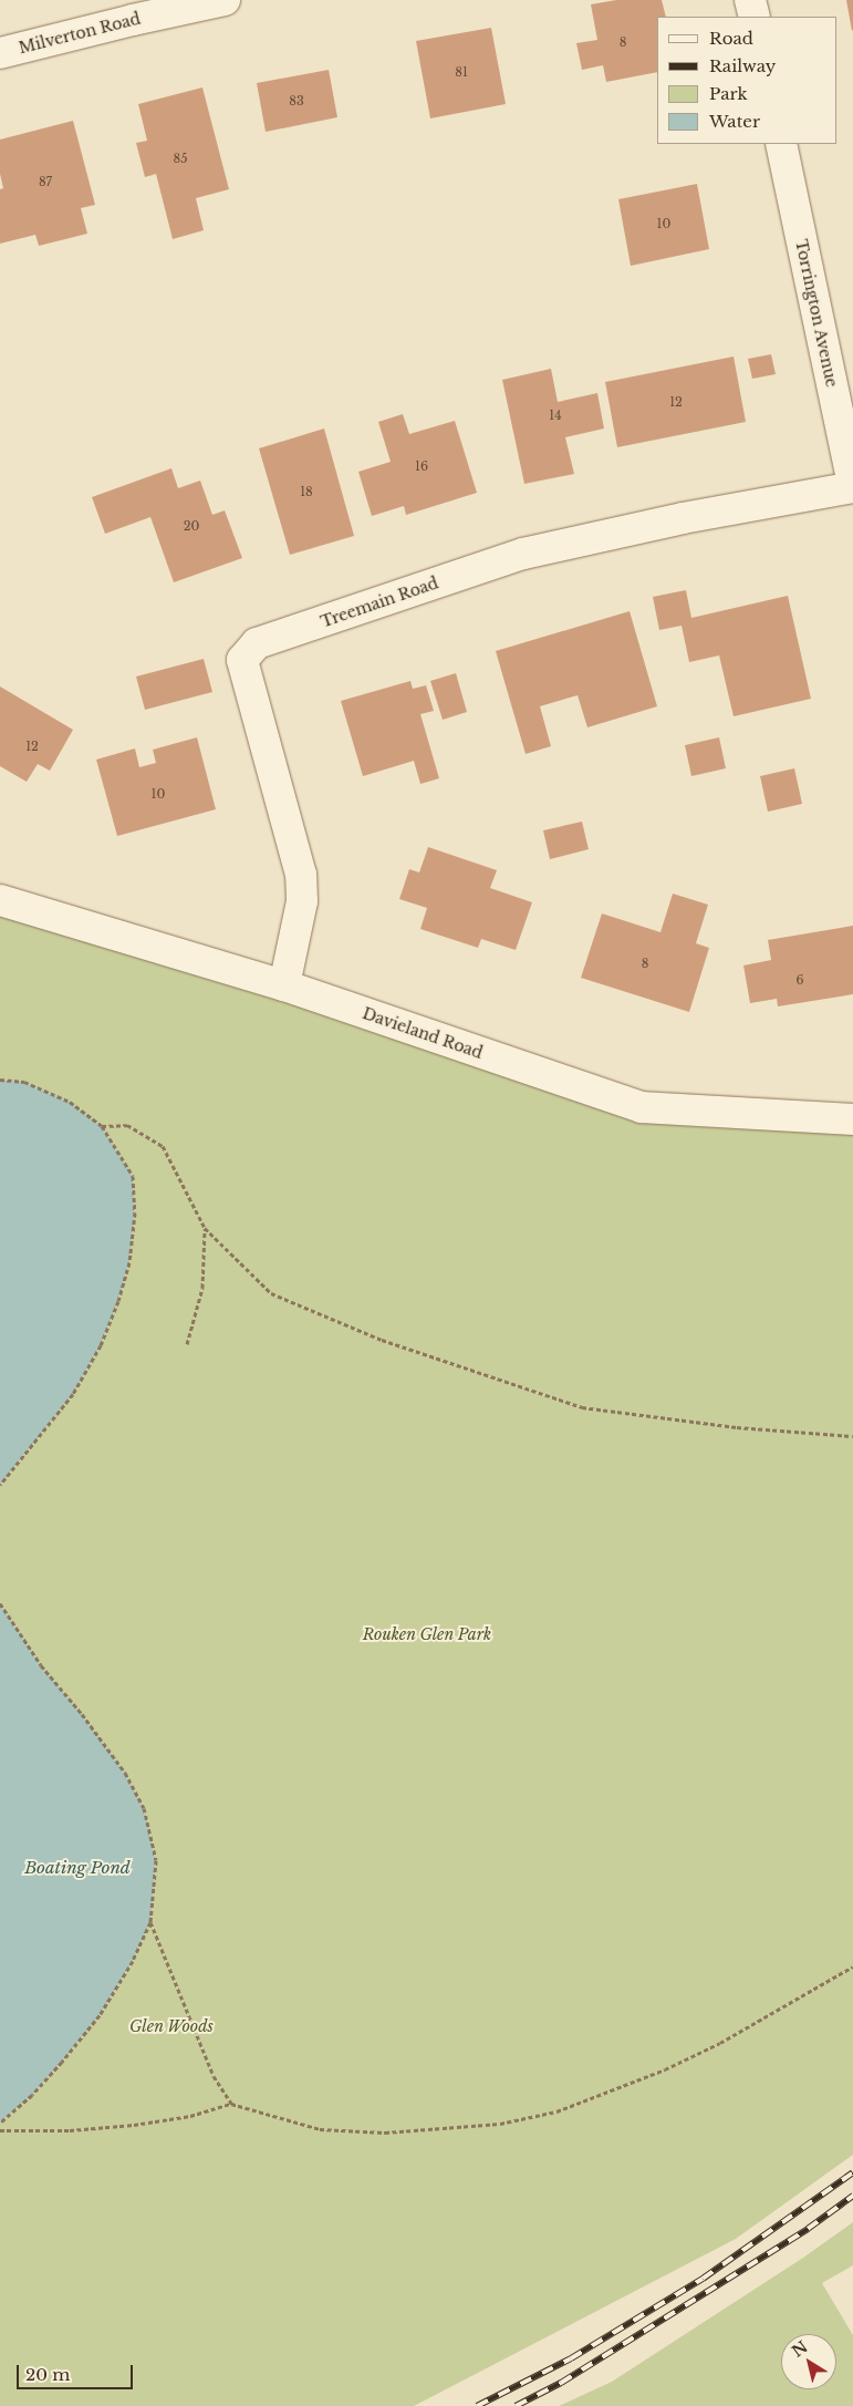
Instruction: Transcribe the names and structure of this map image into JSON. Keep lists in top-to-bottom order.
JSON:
{
  "streets": {
    "street": [
      "Milverton Road",
      "Torrington Avenue",
      "Treemain Road",
      "Davieland Road"
    ]
  },
  "crossings": [
    ["Torrington Avenue", "Treemain Road"],
    ["Treemain Road", "Davieland Road"]
  ],
  "water": ["Boating Pond"],
  "parks": ["Rouken Glen Park", "Glen Woods"],
  "house_numbers": [
    "8",
    "81",
    "83",
    "85",
    "87",
    "10",
    "12",
    "14",
    "16",
    "18",
    "20",
    "12",
    "10",
    "8",
    "6"
  ],
  "legend": [
    "Road",
    "Railway",
    "Park",
    "Water"
  ],
  "scale_bar": "20 m",
  "north": "top left"
}
